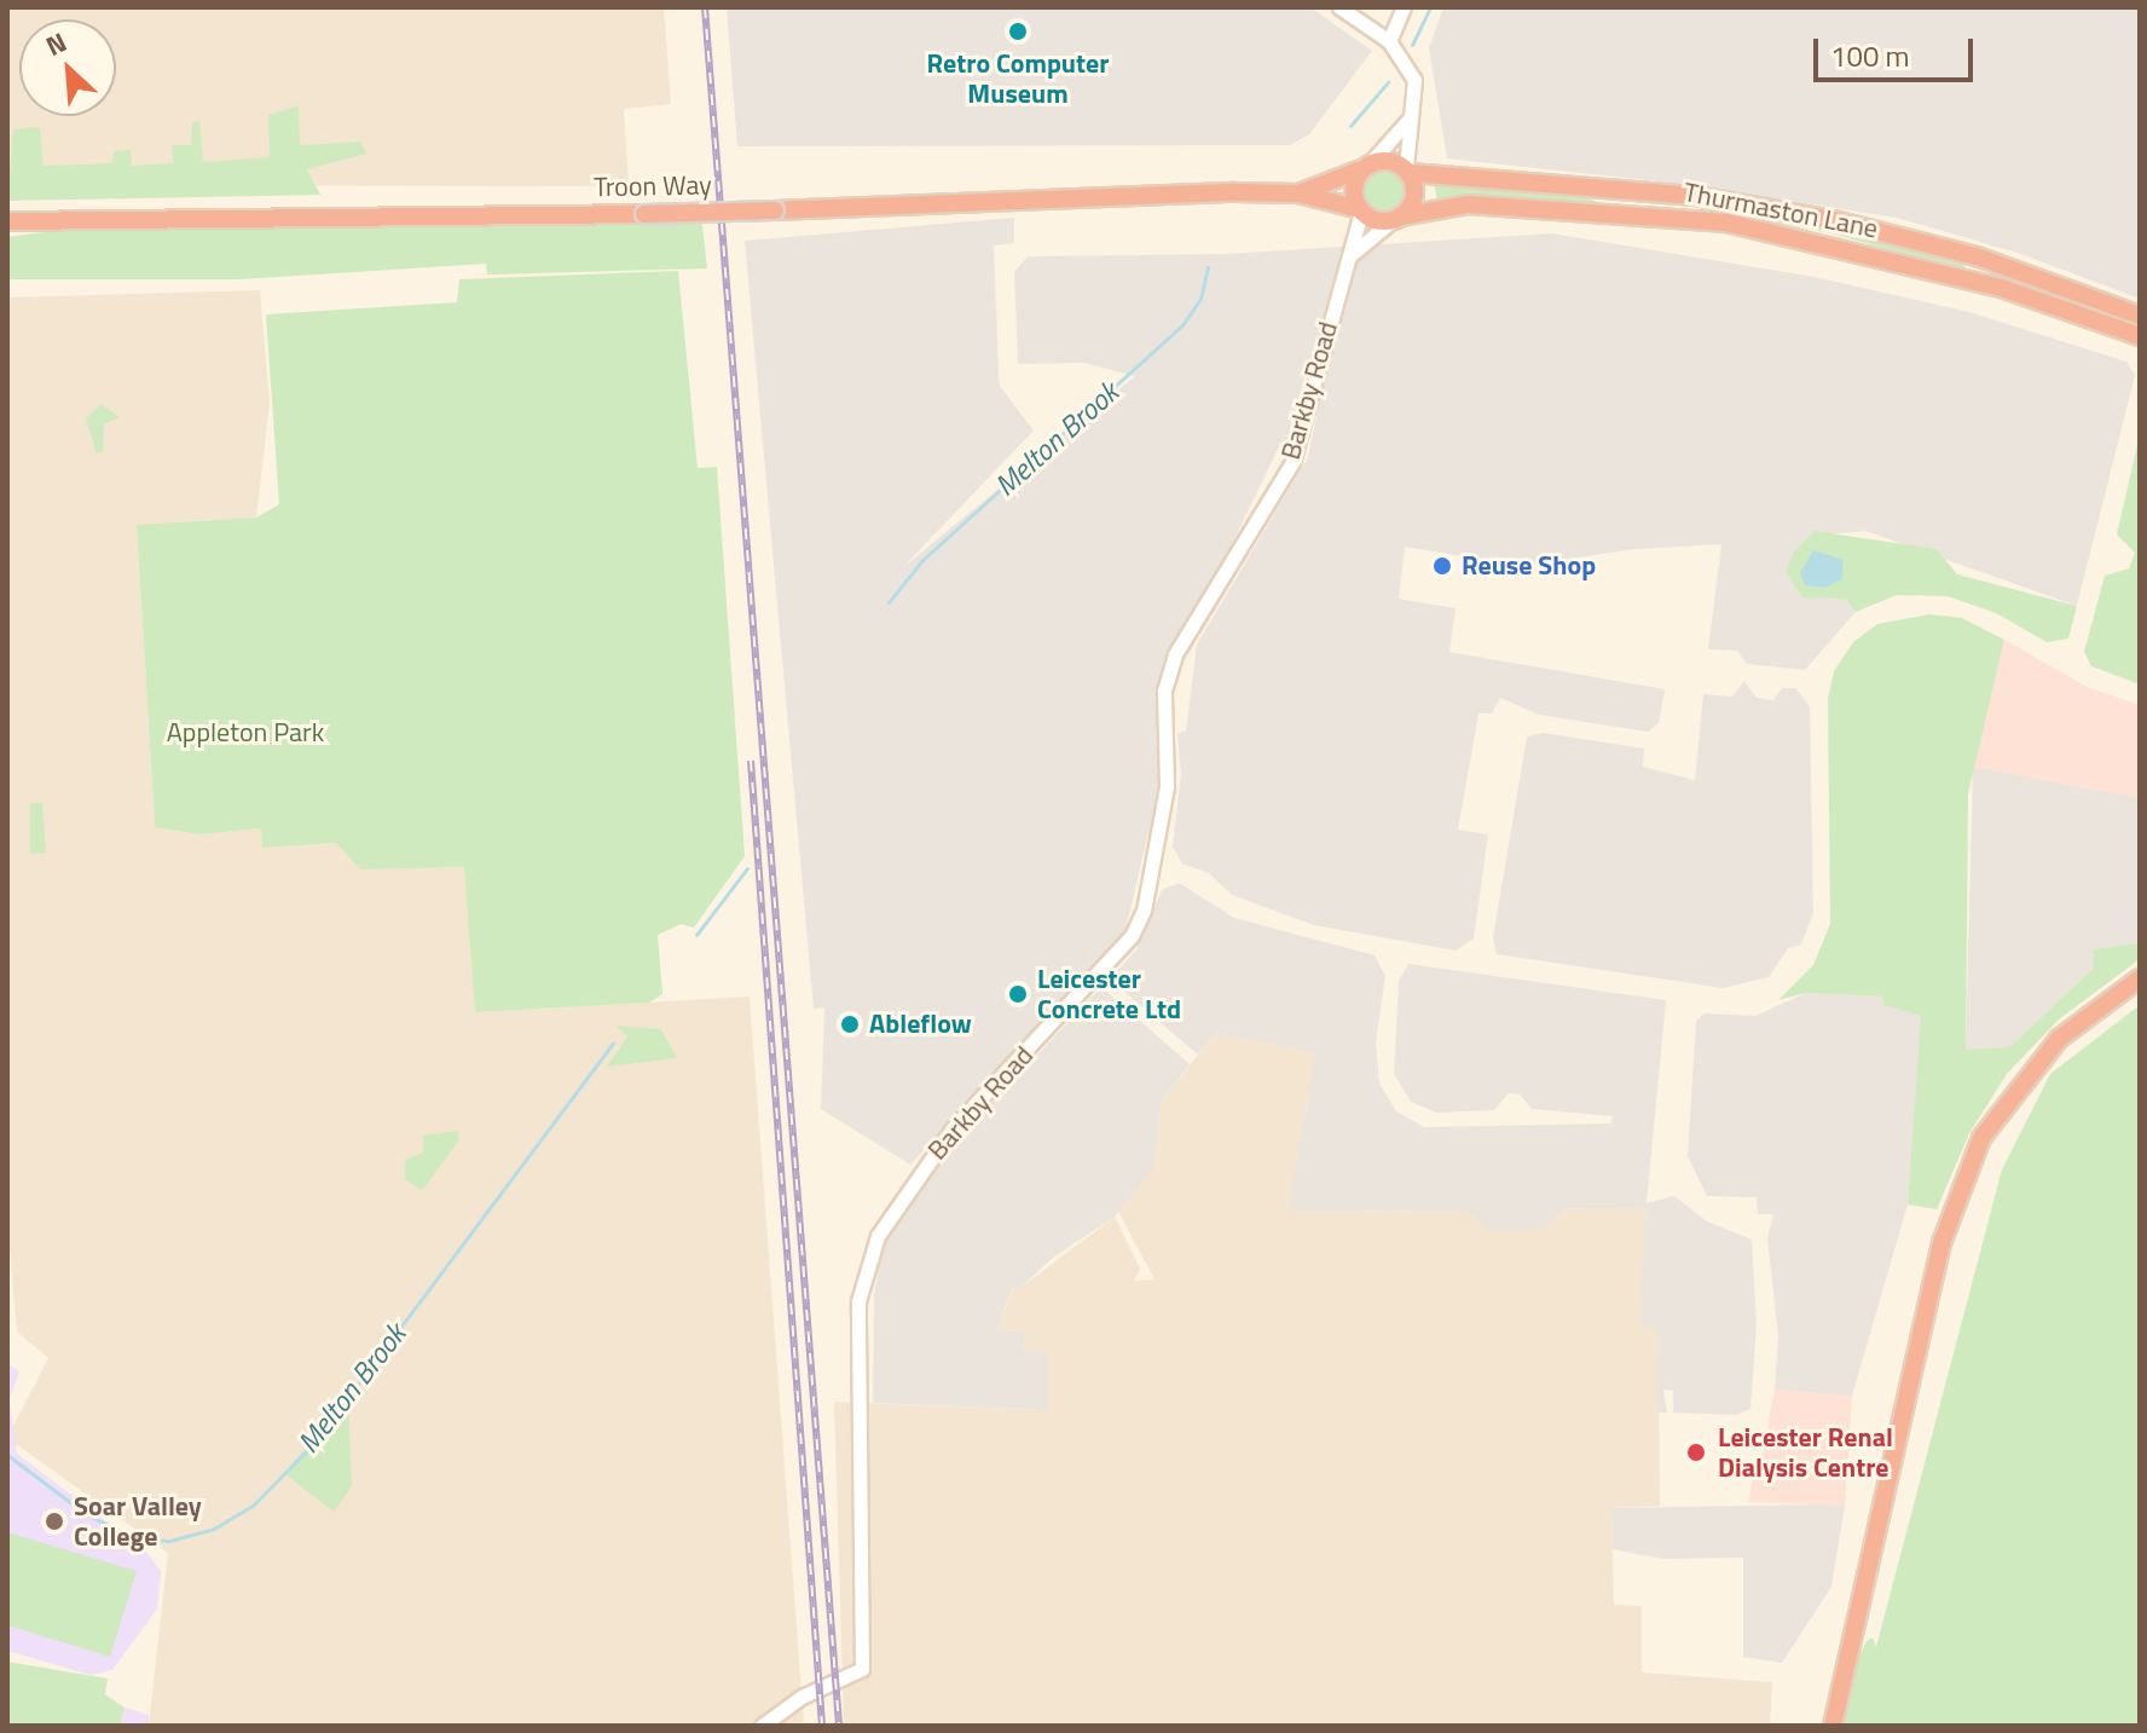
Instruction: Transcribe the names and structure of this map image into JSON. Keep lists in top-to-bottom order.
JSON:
{
  "streets": {
    "highway": ["Troon Way", "Thurmaston Lane"],
    "street": ["Barkby Road"]
  },
  "crossings": [
    ["Troon Way", "Thurmaston Lane"],
    ["Troon Way", "Barkby Road"],
    ["Thurmaston Lane", "Barkby Road"]
  ],
  "water": ["Melton Brook"],
  "parks": ["Appleton Park"],
  "places": [
    "Retro Computer Museum",
    "Reuse Shop",
    "Leicester Concrete Ltd",
    "Ableflow",
    "Leicester Renal Dialysis Centre",
    "Soar Valley College"
  ],
  "scale_bar": "100 m",
  "north": "top left"
}
